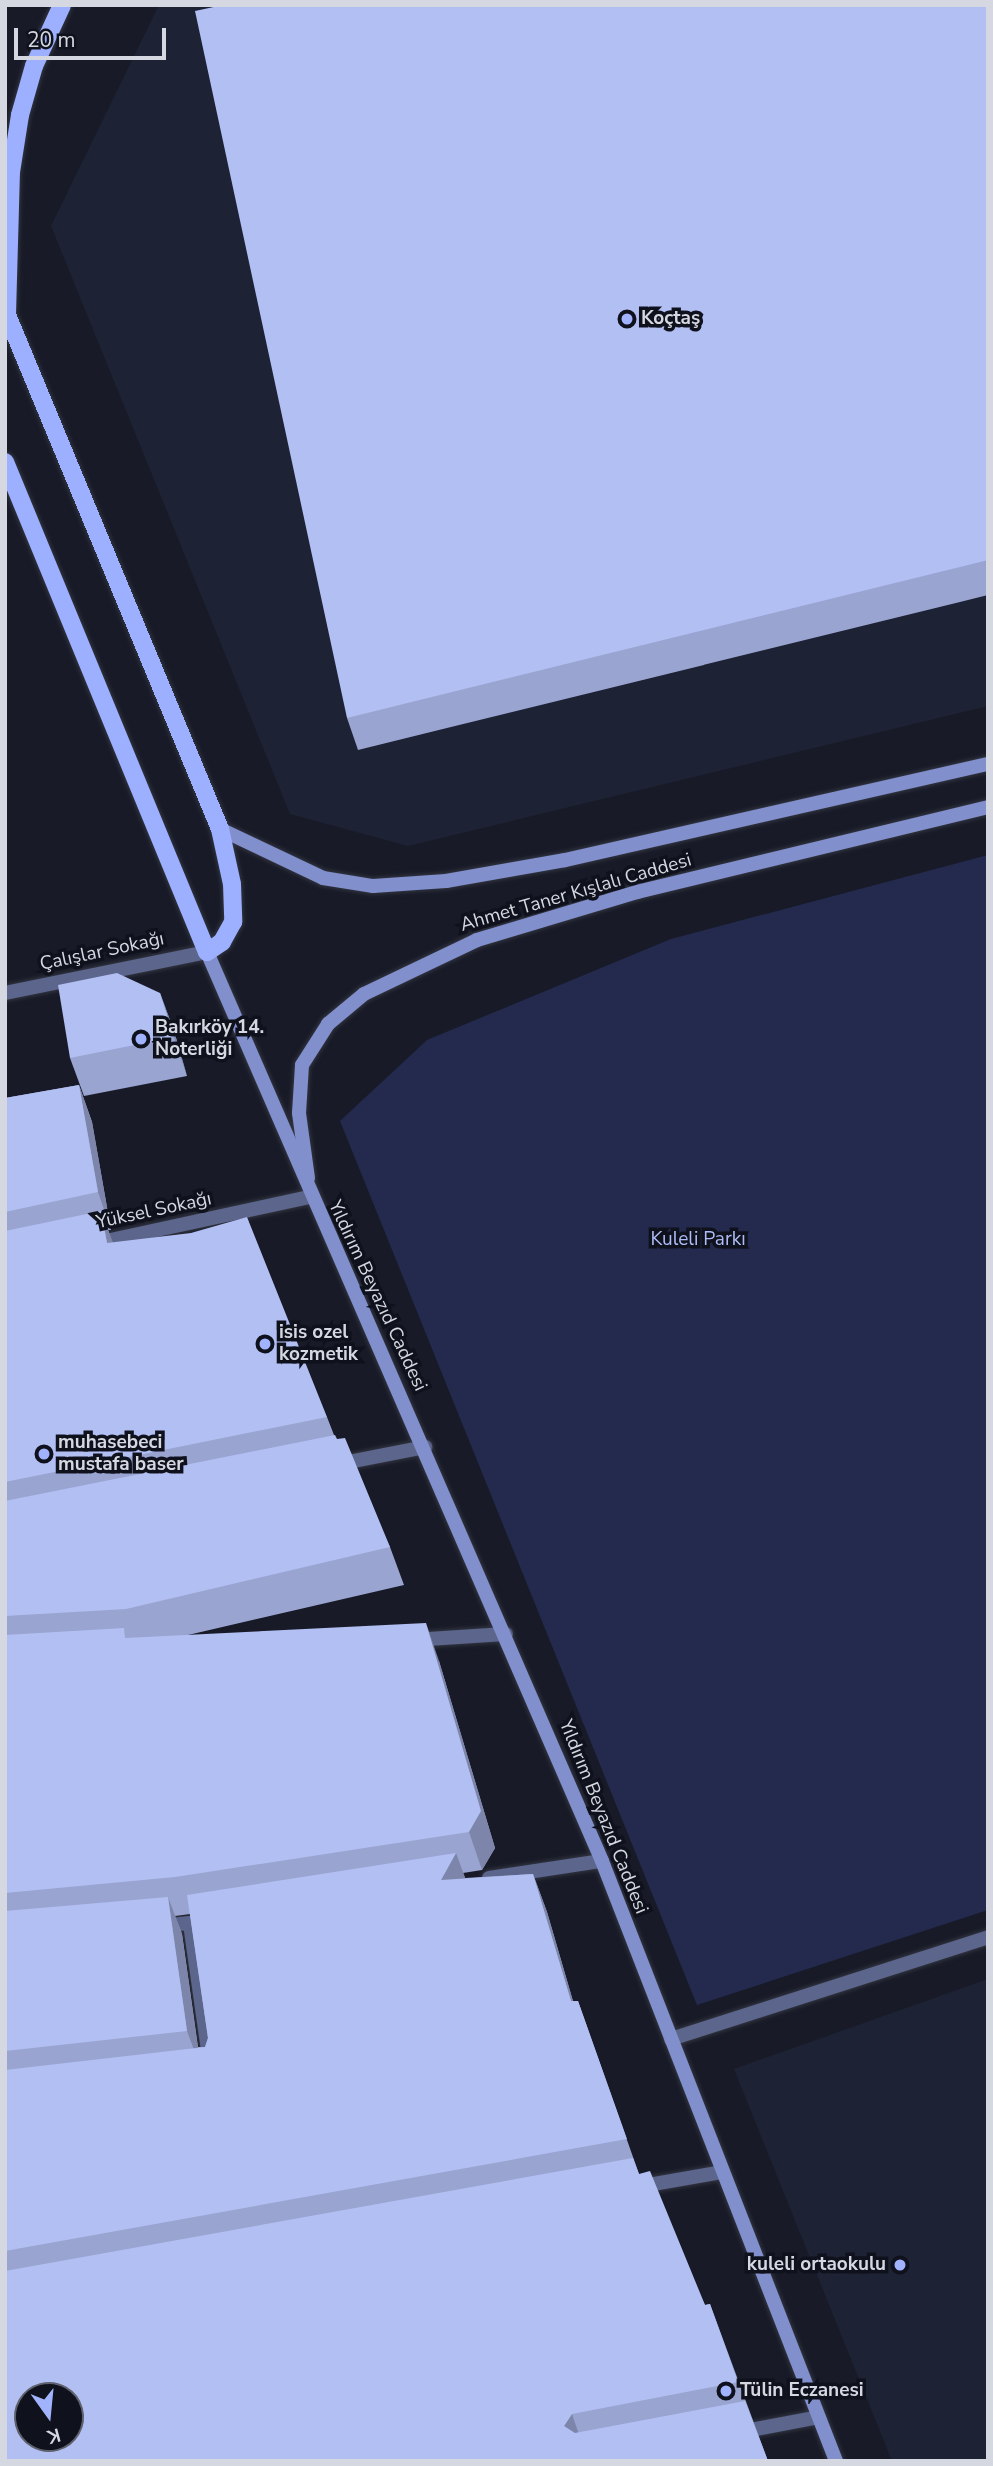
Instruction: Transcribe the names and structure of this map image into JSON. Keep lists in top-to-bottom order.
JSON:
{
  "streets": {
    "main road": ["Ahmet Taner Kışlalı Caddesi", "Yıldırım Beyazıd Caddesi"],
    "street": ["Çalışlar Sokağı", "Yüksel Sokağı"]
  },
  "crossings": [
    ["Ahmet Taner Kışlalı Caddesi", "Yüksel Sokağı"],
    ["Ahmet Taner Kışlalı Caddesi", "Yıldırım Beyazıd Caddesi"],
    ["Çalışlar Sokağı", "Yıldırım Beyazıd Caddesi"],
    ["Yüksel Sokağı", "Yıldırım Beyazıd Caddesi"]
  ],
  "parks": ["Kuleli Parkı"],
  "places": [
    "Koçtaş",
    "Bakırköy 14. Noterliği",
    "isis ozel kozmetik",
    "muhasebeci mustafa baser",
    "kuleli ortaokulu",
    "Tülin Eczanesi"
  ],
  "scale_bar": "20 m",
  "north": "bottom"
}
